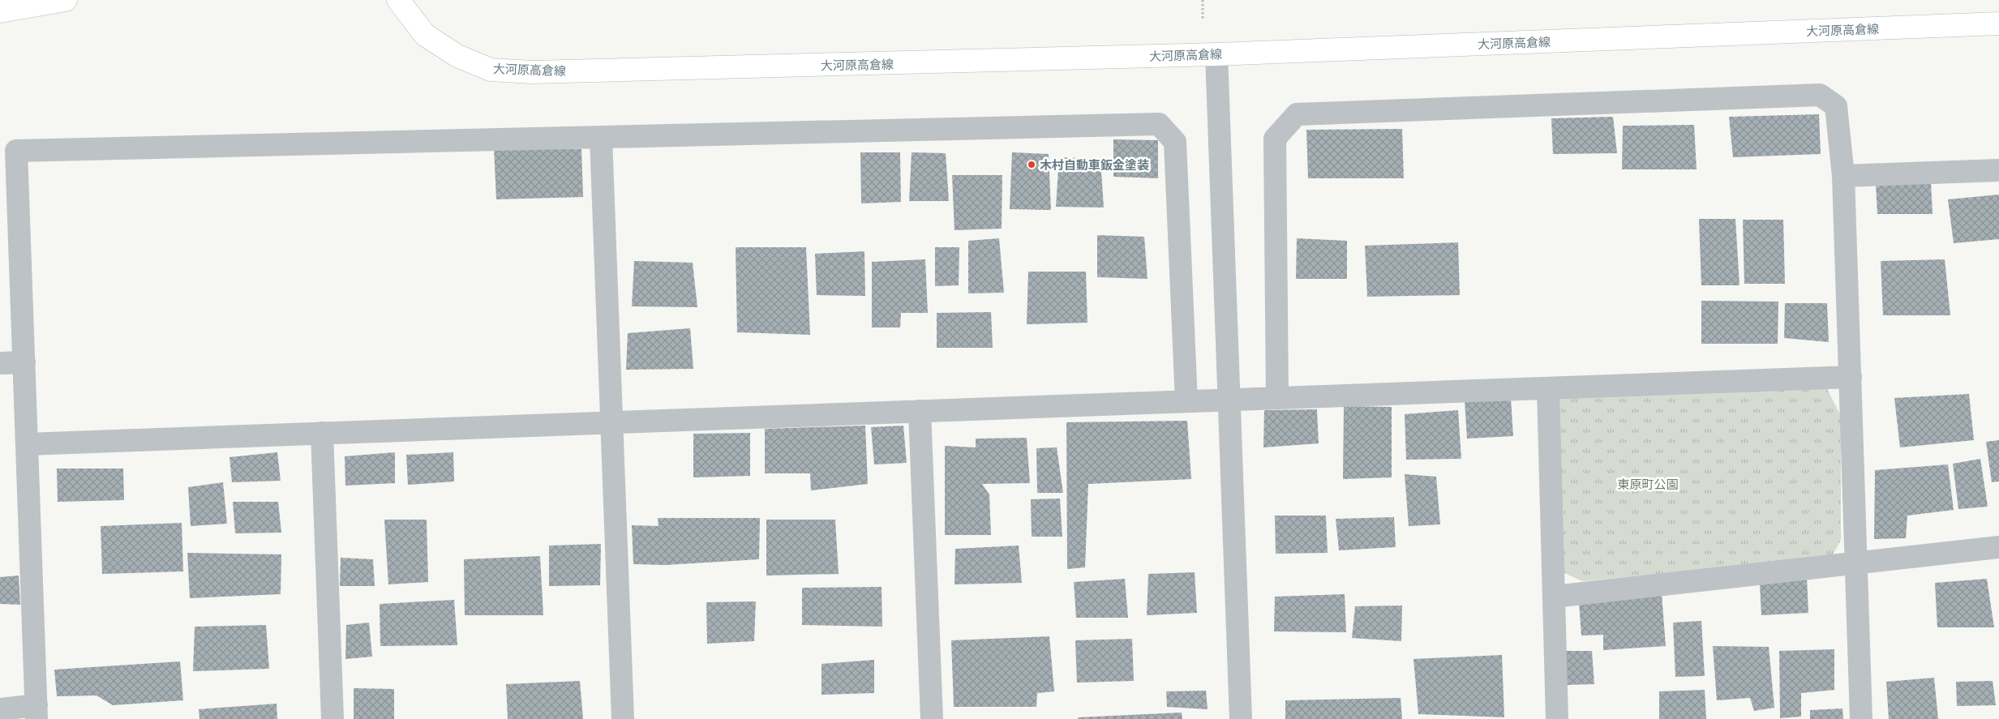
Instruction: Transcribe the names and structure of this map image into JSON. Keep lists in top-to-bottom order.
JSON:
{
  "streets": {
    "main road": ["大河原高倉線"]
  },
  "parks": ["東原町公園"],
  "places": ["木村自動車鈑金塗装"]
}
